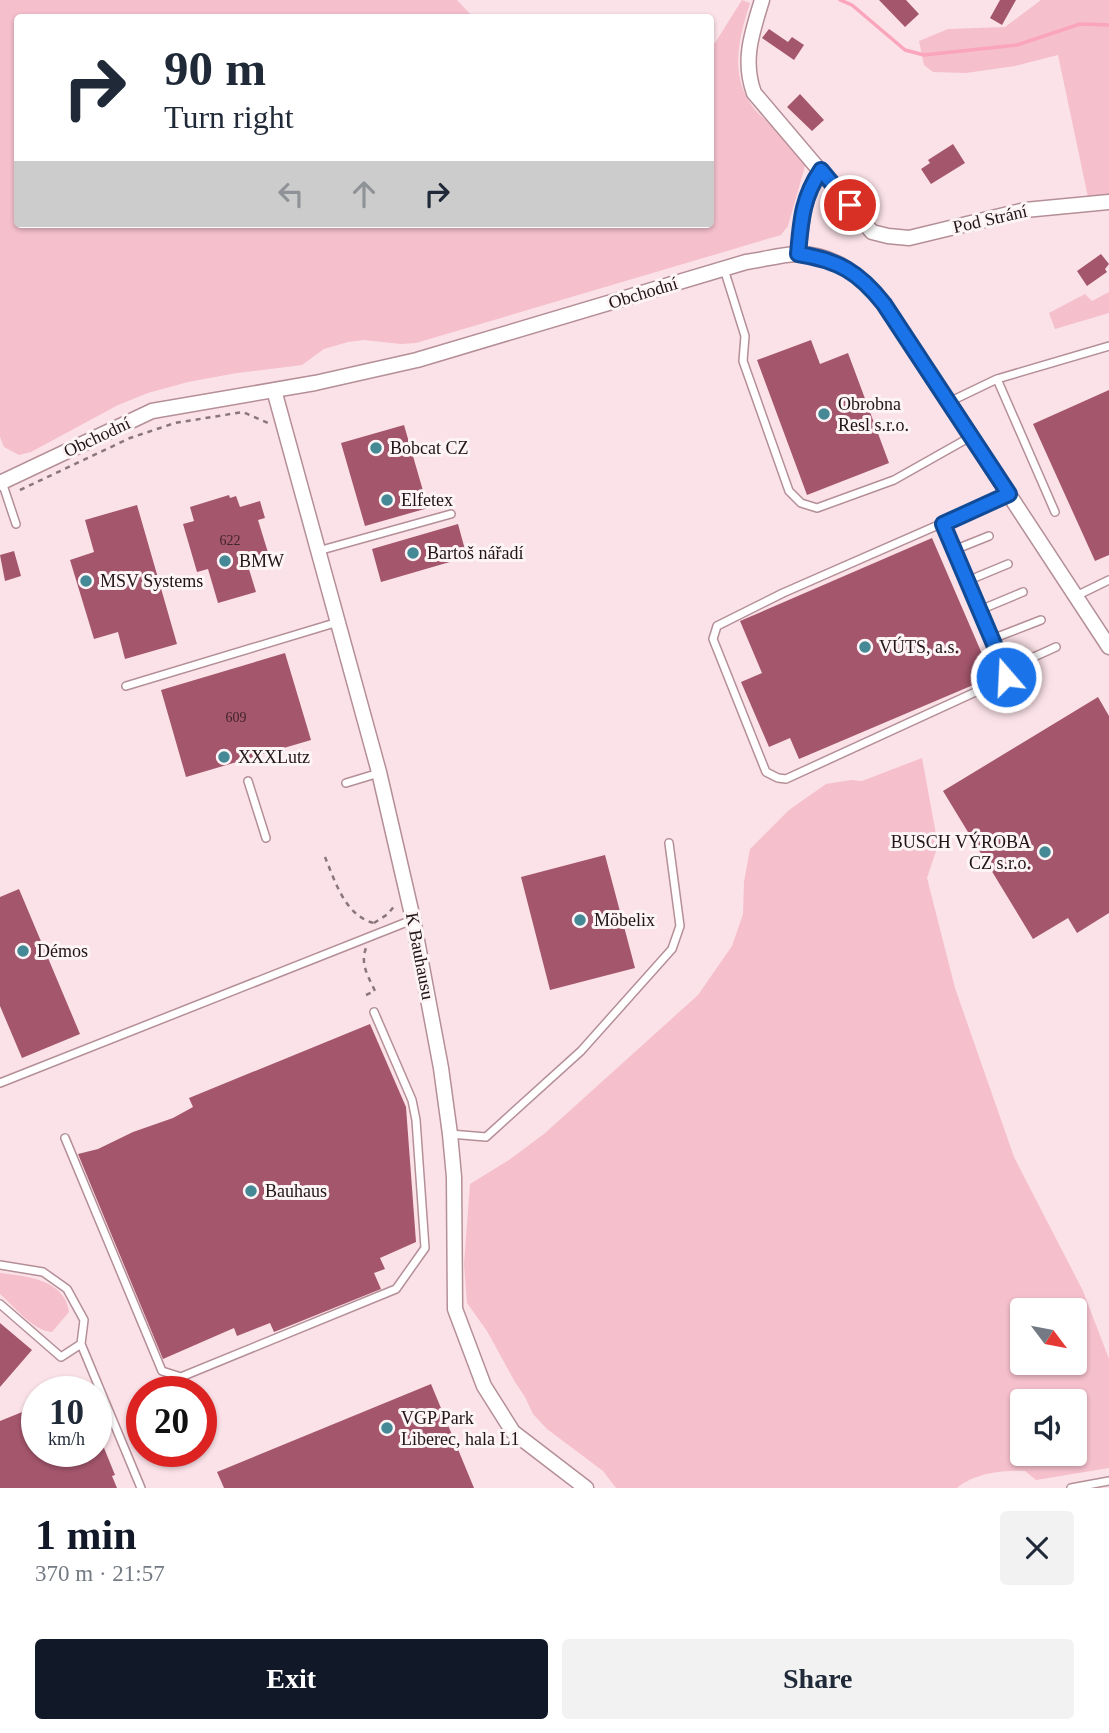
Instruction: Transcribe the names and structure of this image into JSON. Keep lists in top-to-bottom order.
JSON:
{
  "streets": {
    "street": ["Pod Strání", "Obchodní", "K Bauhausu"]
  },
  "crossings": [
    ["Obchodní", "K Bauhausu"]
  ],
  "places": [
    "Obrobna Resl s.r.o.",
    "Bobcat CZ",
    "Elfetex",
    "Bartoš nářadí",
    "BMW",
    "MSV Systems",
    "VÚTS, a.s.",
    "XXXLutz",
    "BUSCH VÝROBA CZ s.r.o.",
    "Möbelix",
    "Démos",
    "Bauhaus",
    "VGP Park Liberec, hala L1"
  ],
  "house_numbers": ["622", "609"],
  "north": "bottom right",
  "page": {
    "turn": ["90 m", "Turn right"],
    "speed": "10 km/h",
    "limit": "20",
    "heading": ["1 min", "370 m · 21:57"],
    "buttons": ["Exit", "Share"]
  }
}
